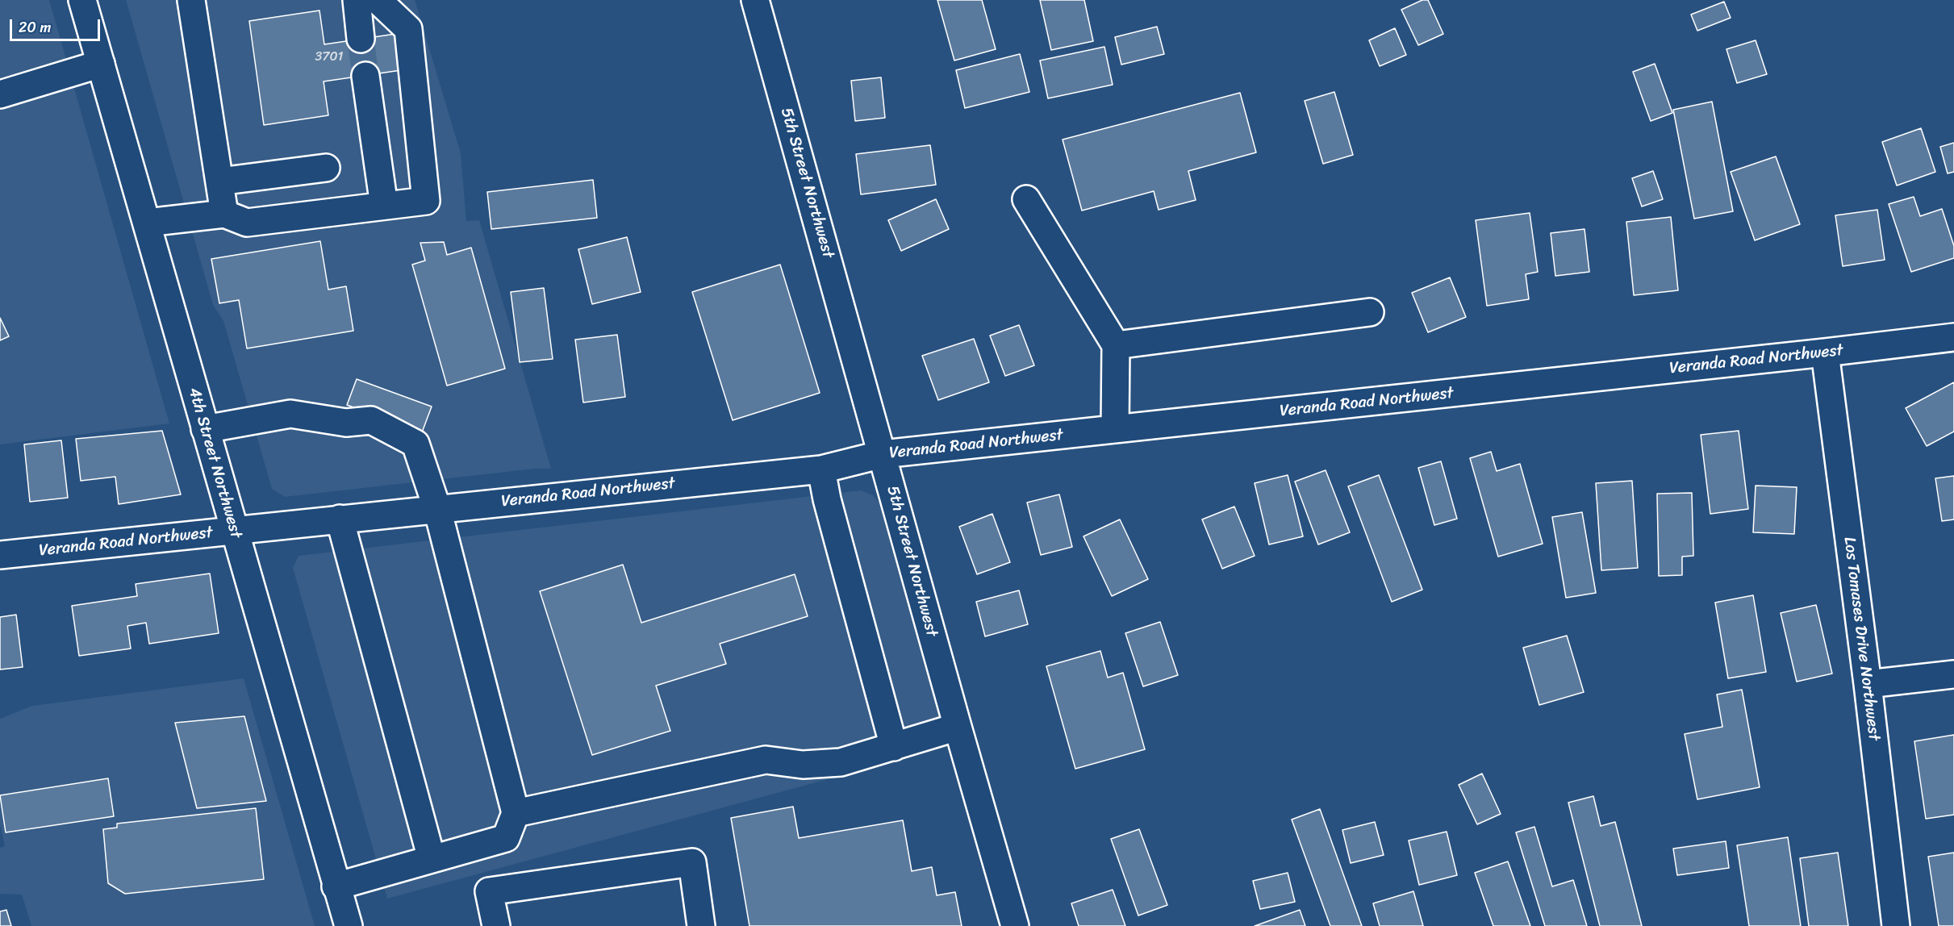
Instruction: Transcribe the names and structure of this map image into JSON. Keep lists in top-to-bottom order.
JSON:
{
  "streets": {
    "street": [
      "5th Street Northwest",
      "Veranda Road Northwest",
      "4th Street Northwest",
      "Los Tomases Drive Northwest"
    ]
  },
  "crossings": [
    ["5th Street Northwest", "Veranda Road Northwest"],
    ["Veranda Road Northwest", "4th Street Northwest"],
    ["Veranda Road Northwest", "Los Tomases Drive Northwest"]
  ],
  "house_numbers": ["3701"],
  "scale_bar": "20 m"
}
